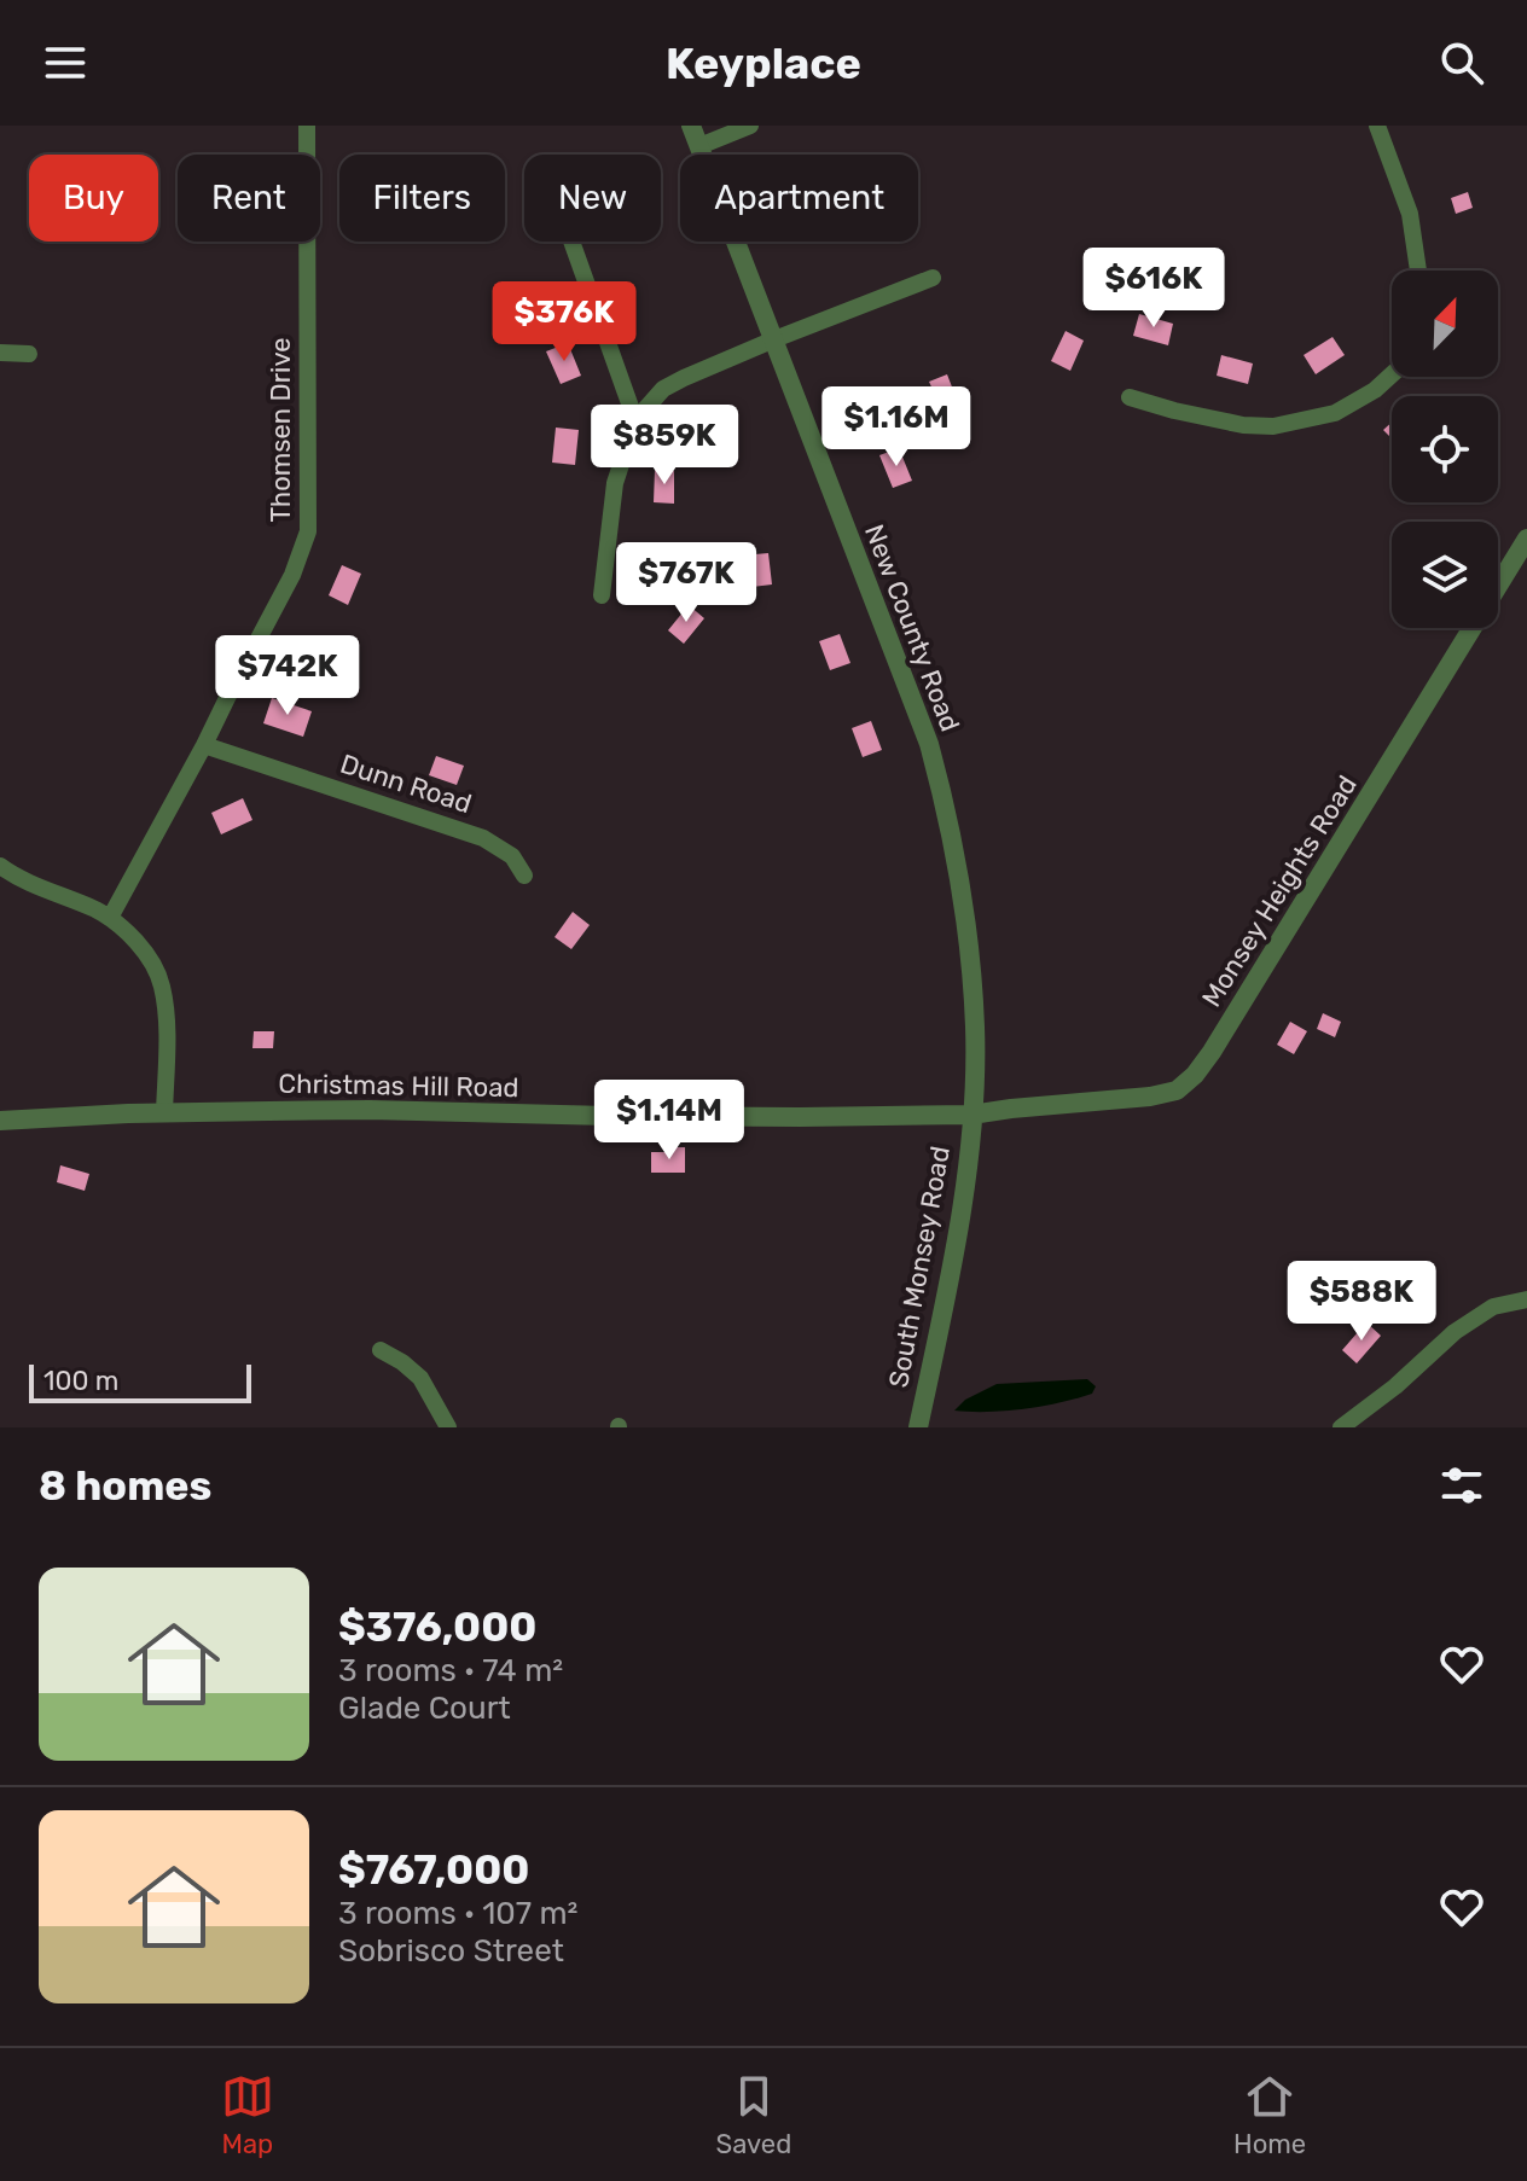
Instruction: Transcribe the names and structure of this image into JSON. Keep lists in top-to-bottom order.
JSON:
{
  "streets": {
    "street": [
      "Thomsen Drive",
      "New County Road",
      "Dunn Road",
      "Monsey Heights Road",
      "Christmas Hill Road",
      "South Monsey Road"
    ]
  },
  "crossings": [
    ["Thomsen Drive", "Dunn Road"],
    ["New County Road", "Monsey Heights Road"],
    ["New County Road", "Christmas Hill Road"],
    ["New County Road", "South Monsey Road"],
    ["Monsey Heights Road", "Christmas Hill Road"],
    ["Monsey Heights Road", "South Monsey Road"],
    ["Christmas Hill Road", "South Monsey Road"]
  ],
  "scale_bar": "100 m",
  "north": "top right",
  "page": {
    "header": "Keyplace",
    "chip": [
      "Buy",
      "Rent",
      "Filters",
      "New",
      "Apartment"
    ],
    "price": [
      "$616K",
      "$376K",
      "$1.16M",
      "$859K",
      "$767K",
      "$742K",
      "$1.14M",
      "$588K"
    ],
    "scale": "100 m",
    "heading": "8 homes",
    "list": [
      {
        "name": "$376,000",
        "note": "3 rooms · 74 m² · Glade Court"
      },
      {
        "name": "$767,000",
        "note": "3 rooms · 107 m² · Sobrisco Street"
      }
    ],
    "tabs": ["Map", "Saved", "Home"]
  }
}
